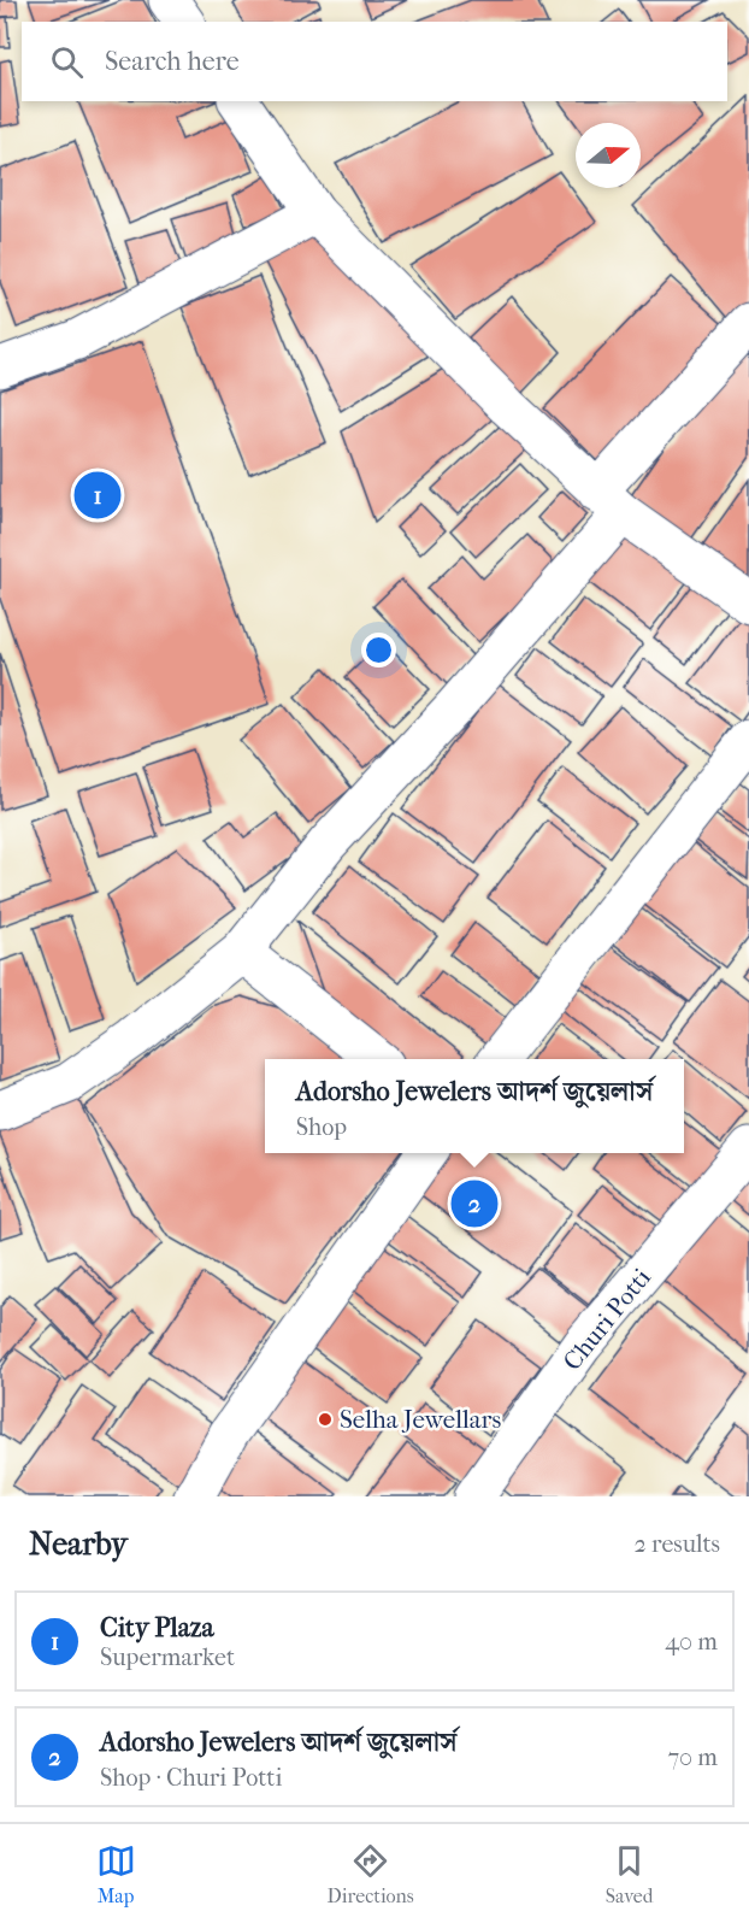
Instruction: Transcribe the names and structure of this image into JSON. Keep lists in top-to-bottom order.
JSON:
{
  "streets": {
    "street": ["Churi Potti"]
  },
  "places": ["Selha Jewellars"],
  "north": "right",
  "page": {
    "search": "Search here",
    "pins": ["1", "2"],
    "popup": ["Adorsho Jewelers আদর্শ জুয়েলার্স", "Shop"],
    "heading": ["Nearby", "2 results"],
    "list": [
      {
        "mark": "1",
        "name": "City Plaza",
        "note": "Supermarket",
        "value": "40 m"
      },
      {
        "mark": "2",
        "name": "Adorsho Jewelers আদর্শ জুয়েলার্স",
        "note": "Shop · Churi Potti",
        "value": "70 m"
      }
    ],
    "nav": ["Map", "Directions", "Saved"]
  }
}
